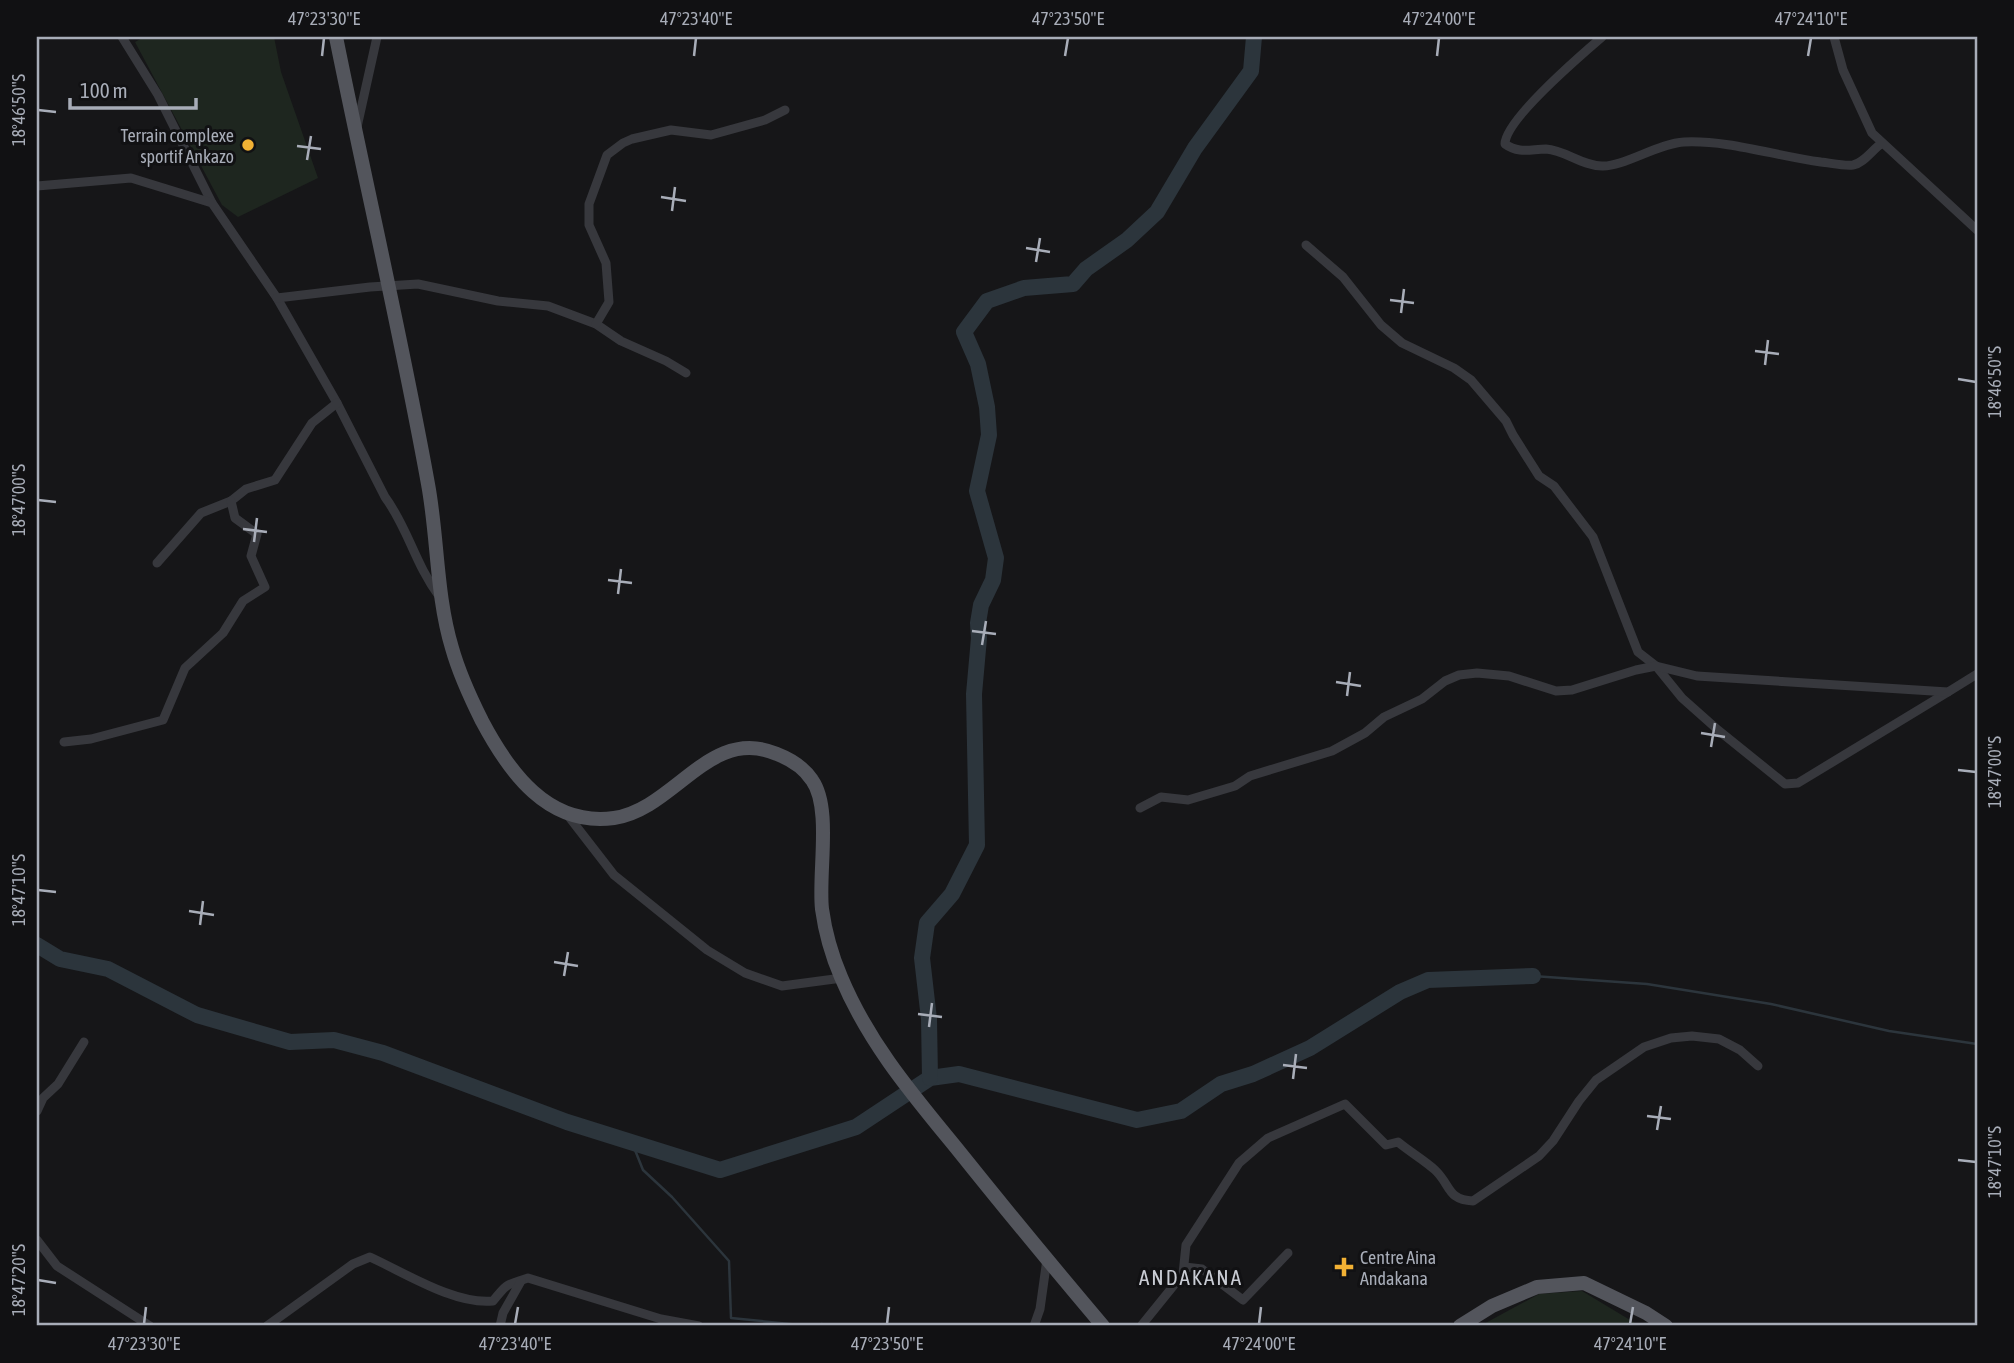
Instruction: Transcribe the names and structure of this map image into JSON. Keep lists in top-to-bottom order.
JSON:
{
  "districts": ["ANDAKANA"],
  "places": {
    "other": ["Terrain complexe sportif Ankazo"],
    "health": ["Centre Aina Andakana"]
  },
  "scale_bar": "100 m",
  "coordinates": [
    "47°23'30\"E",
    "47°23'40\"E",
    "47°23'50\"E",
    "47°24'00\"E",
    "47°24'10\"E",
    "18°46'50\"S",
    "18°47'00\"S",
    "18°47'10\"S",
    "18°47'20\"S"
  ]
}
